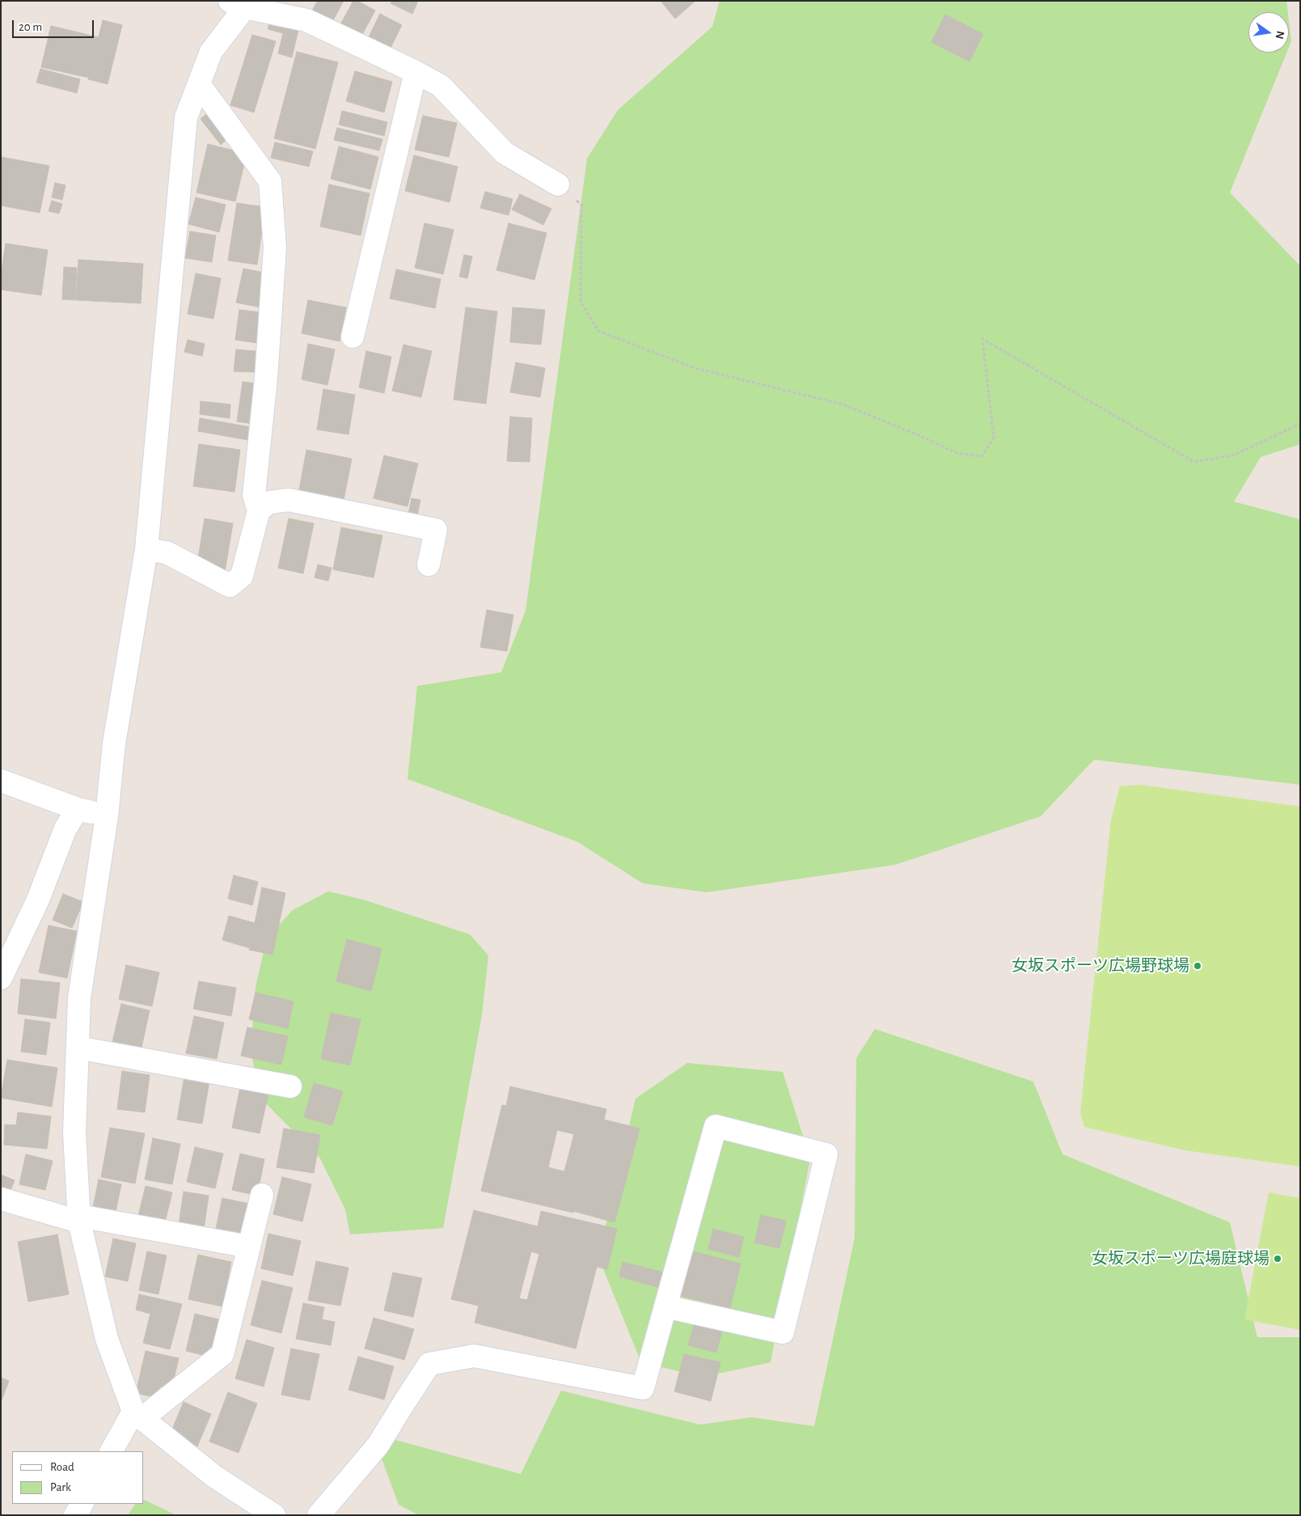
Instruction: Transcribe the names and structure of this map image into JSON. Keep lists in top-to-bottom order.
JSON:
{
  "places": ["女坂スポーツ広場野球場", "女坂スポーツ広場庭球場"],
  "legend": ["Road", "Park"],
  "scale_bar": "20 m",
  "north": "right"
}
